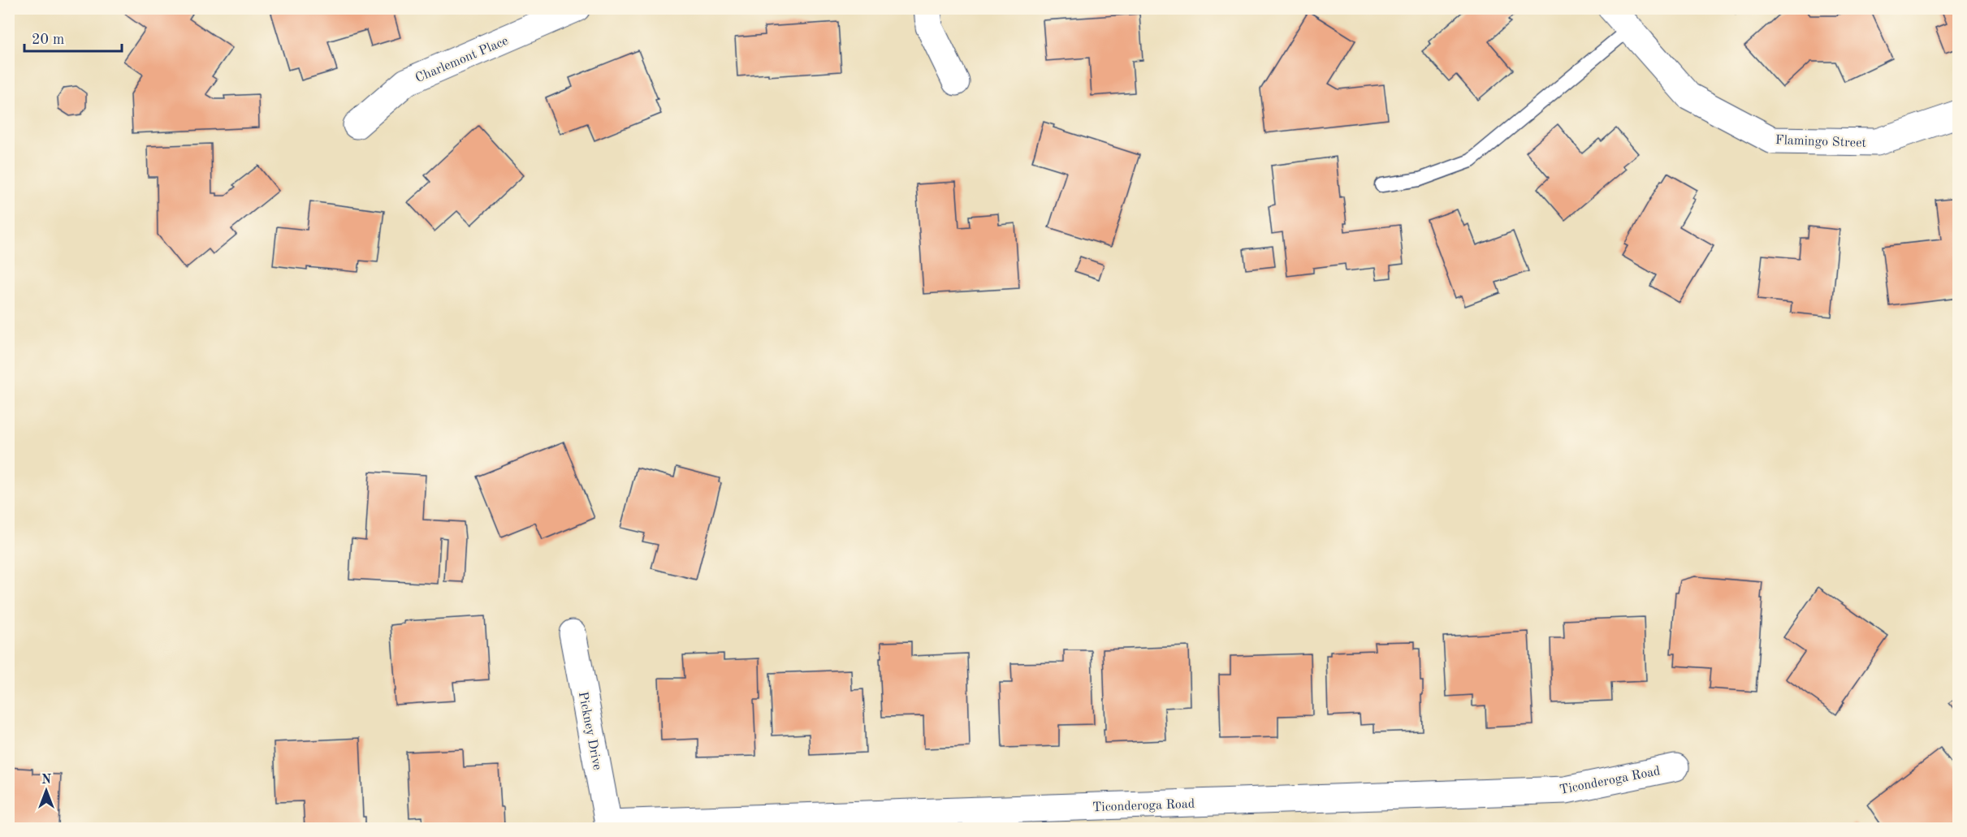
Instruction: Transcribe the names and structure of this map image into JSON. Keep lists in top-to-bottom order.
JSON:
{
  "streets": {
    "street": [
      "Charlemont Place",
      "Flamingo Street",
      "Pickney Drive",
      "Ticonderoga Road"
    ]
  },
  "crossings": [
    ["Pickney Drive", "Ticonderoga Road"]
  ],
  "scale_bar": "20 m",
  "north": "top"
}
